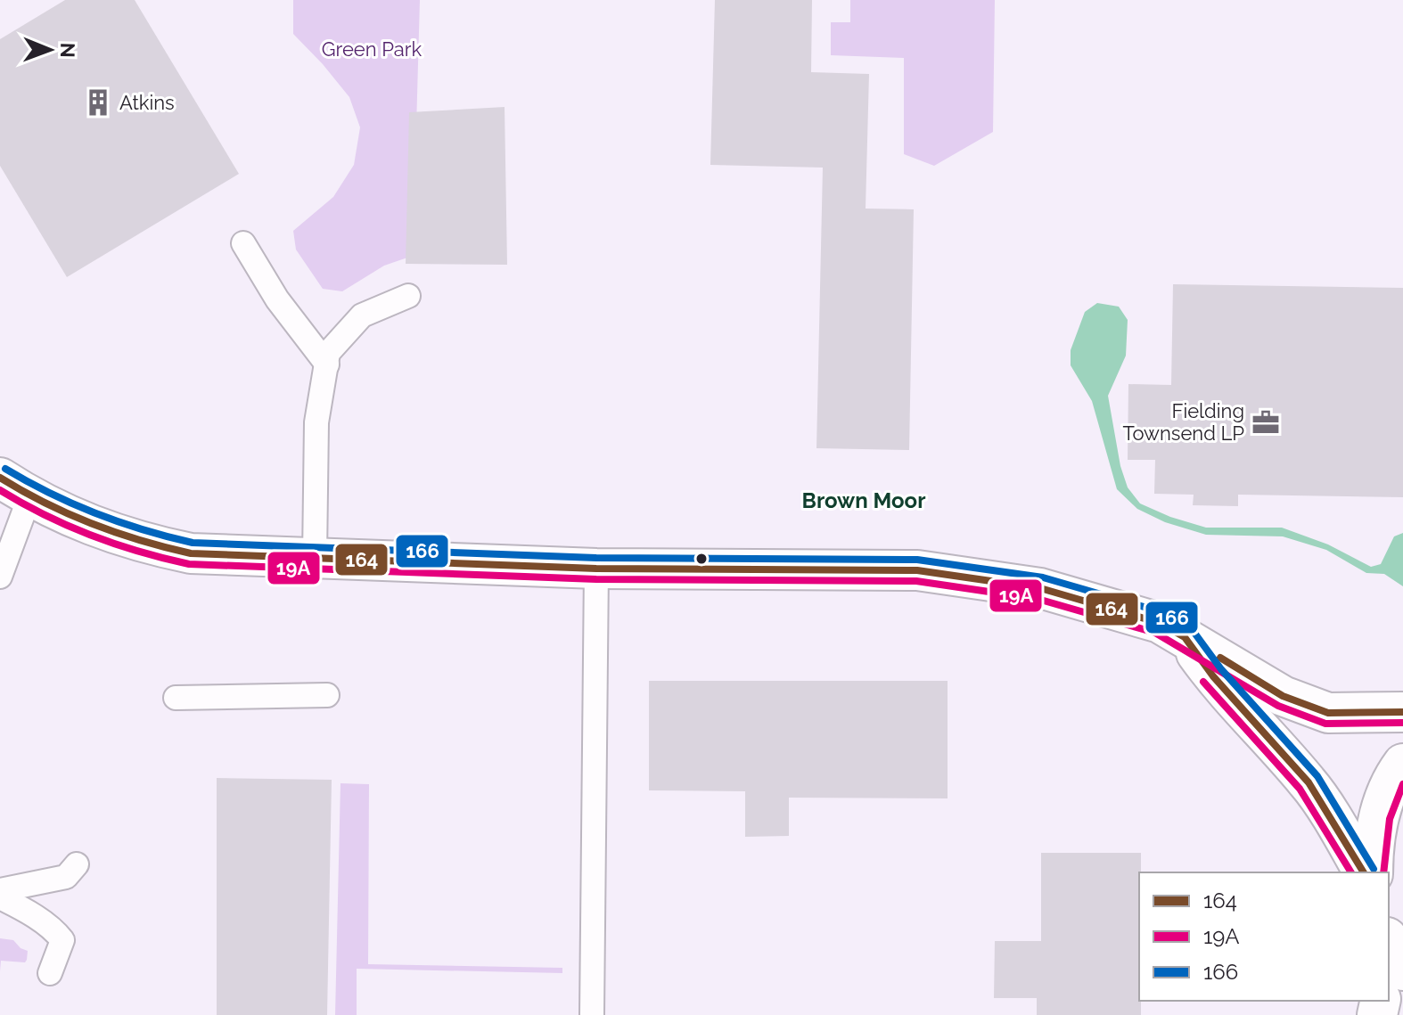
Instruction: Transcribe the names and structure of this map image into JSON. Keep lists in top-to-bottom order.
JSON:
{
  "districts": ["Brown Moor"],
  "parks": ["Green Park"],
  "places": {
    "building": ["Atkins"],
    "office": ["Fielding Townsend LP"]
  },
  "lines": ["transit line 166", "transit line 164", "transit line 19A"],
  "legend": ["164", "19A", "166"],
  "north": "right"
}
